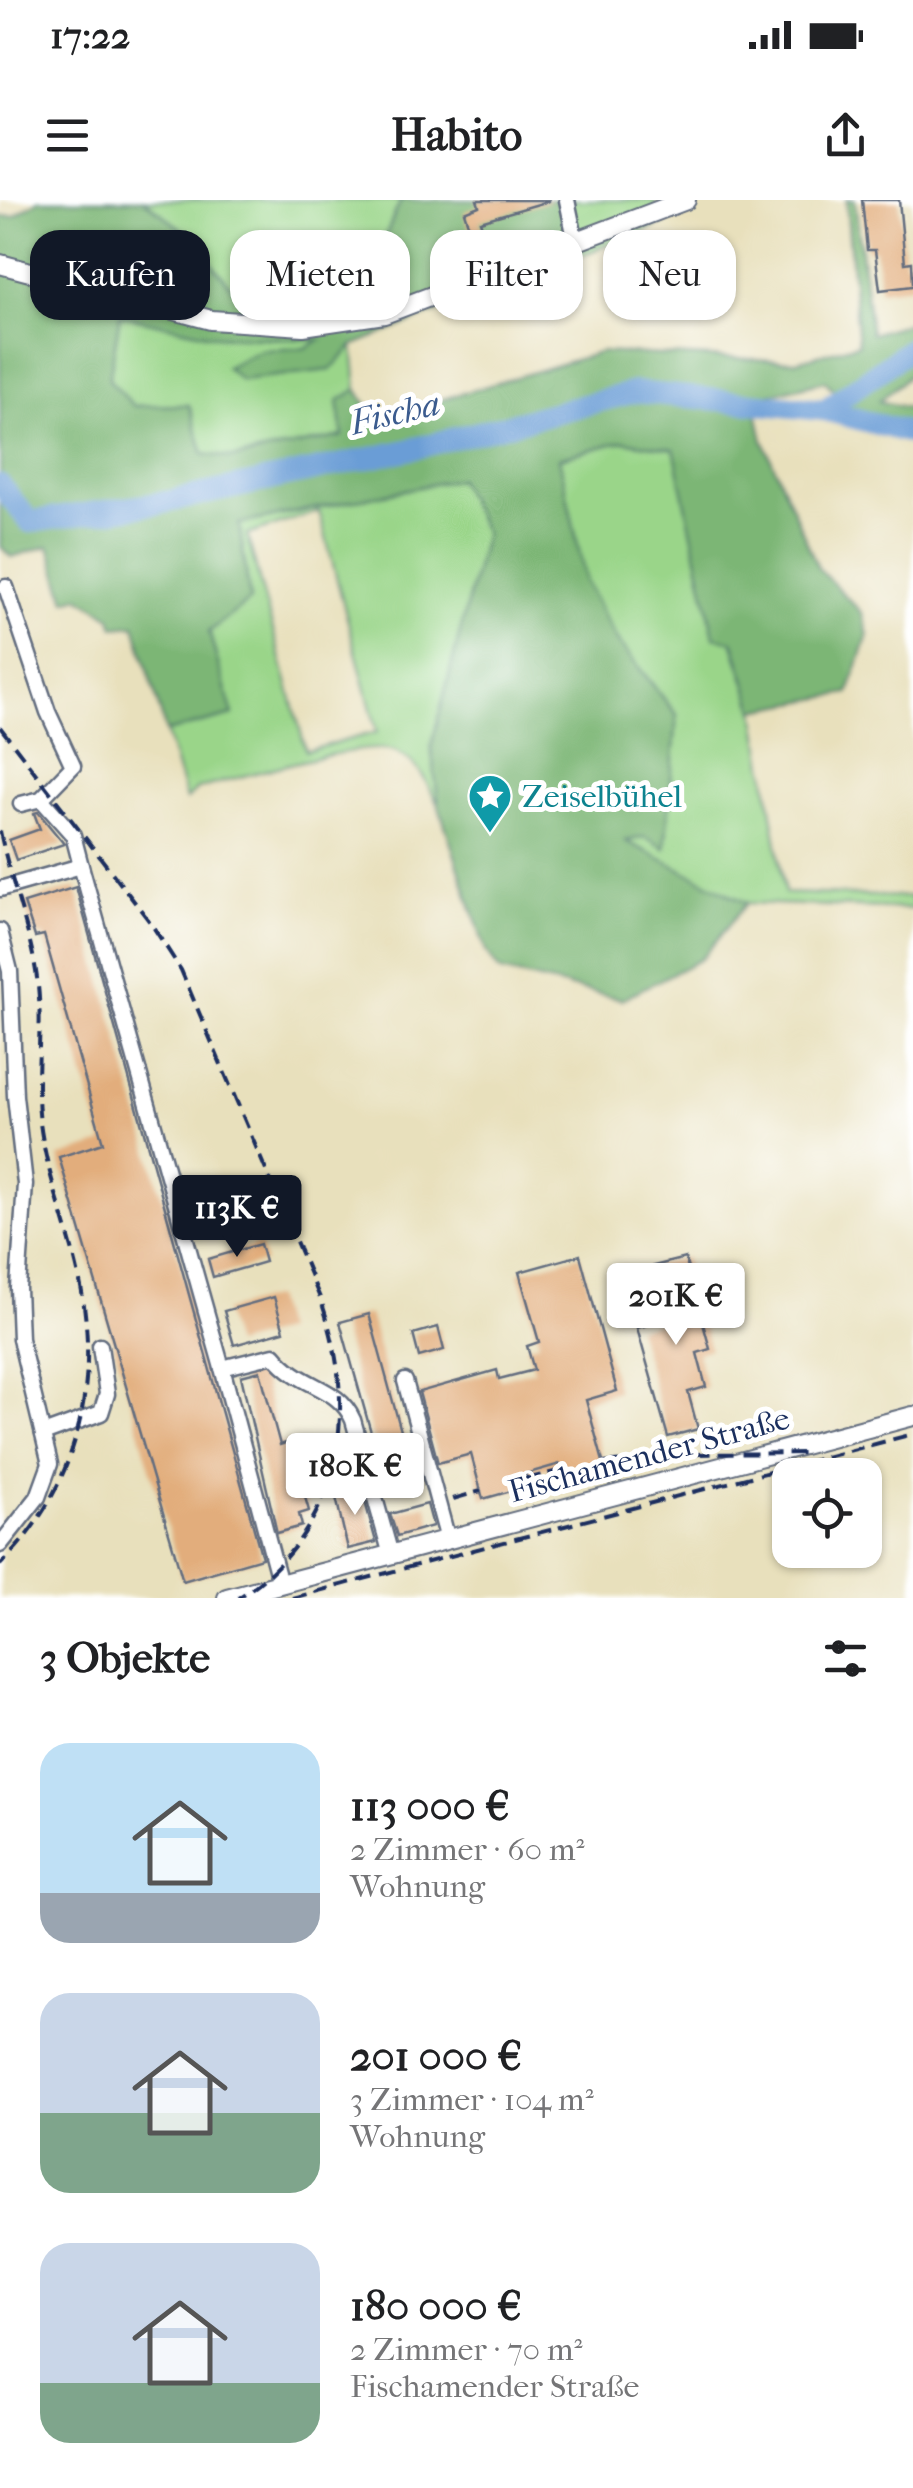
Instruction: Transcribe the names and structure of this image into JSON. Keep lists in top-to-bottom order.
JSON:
{
  "streets": {
    "main road": ["Fischamender Straße"]
  },
  "water": ["Fischa"],
  "places": {
    "place": ["Zeiselbühel"]
  },
  "page": {
    "status": "17:22",
    "header": "Habito",
    "chip": [
      "Kaufen",
      "Mieten",
      "Filter",
      "Neu"
    ],
    "price": ["113K €", "201K €", "180K €"],
    "heading": "3 Objekte",
    "list": [
      {
        "name": "113 000 €",
        "note": "2 Zimmer · 60 m² · Wohnung"
      },
      {
        "name": "201 000 €",
        "note": "3 Zimmer · 104 m² · Wohnung"
      },
      {
        "name": "180 000 €",
        "note": "2 Zimmer · 70 m² · Fischamender Straße"
      }
    ]
  }
}
